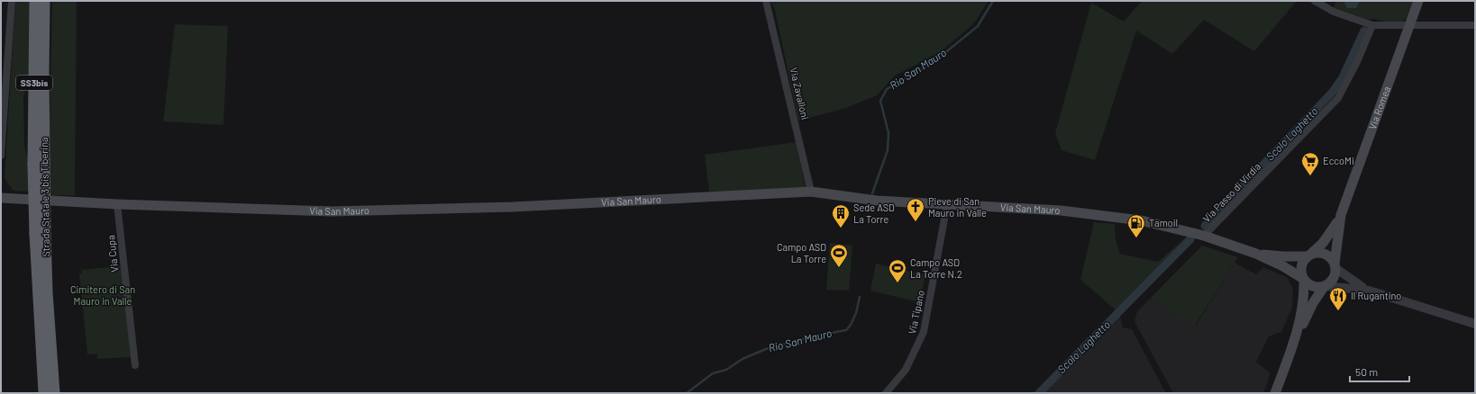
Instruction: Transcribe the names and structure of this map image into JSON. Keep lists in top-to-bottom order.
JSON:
{
  "streets": {
    "highway": ["SS3bis", "Strada Statale 3 bis Tiberina"],
    "main road": ["Via Romea", "Via San Mauro"],
    "street": [
      "Via Zavalloni",
      "Via Passo di Virdia",
      "Via Cupa",
      "Via Tipano"
    ]
  },
  "crossings": [
    ["Via Zavalloni", "Via San Mauro"],
    ["Via Romea", "Via San Mauro"],
    ["Via Passo di Virdia", "Via San Mauro"],
    ["Via San Mauro", "Via Cupa"],
    ["Via San Mauro", "Via Tipano"]
  ],
  "water": ["Rio San Mauro", "Scolo Laghetto"],
  "parks": ["Cimitero di San Mauro in Valle"],
  "places": {
    "supermarket": ["EccoMi"],
    "church": ["Pieve di San Mauro in Valle"],
    "building": ["Sede ASD La Torre"],
    "fuel station": ["Tamoil"],
    "sports": ["Campo ASD La Torre", "Campo ASD La Torre N.2"],
    "restaurant": ["Il Rugantino"]
  },
  "scale_bar": "50 m"
}
